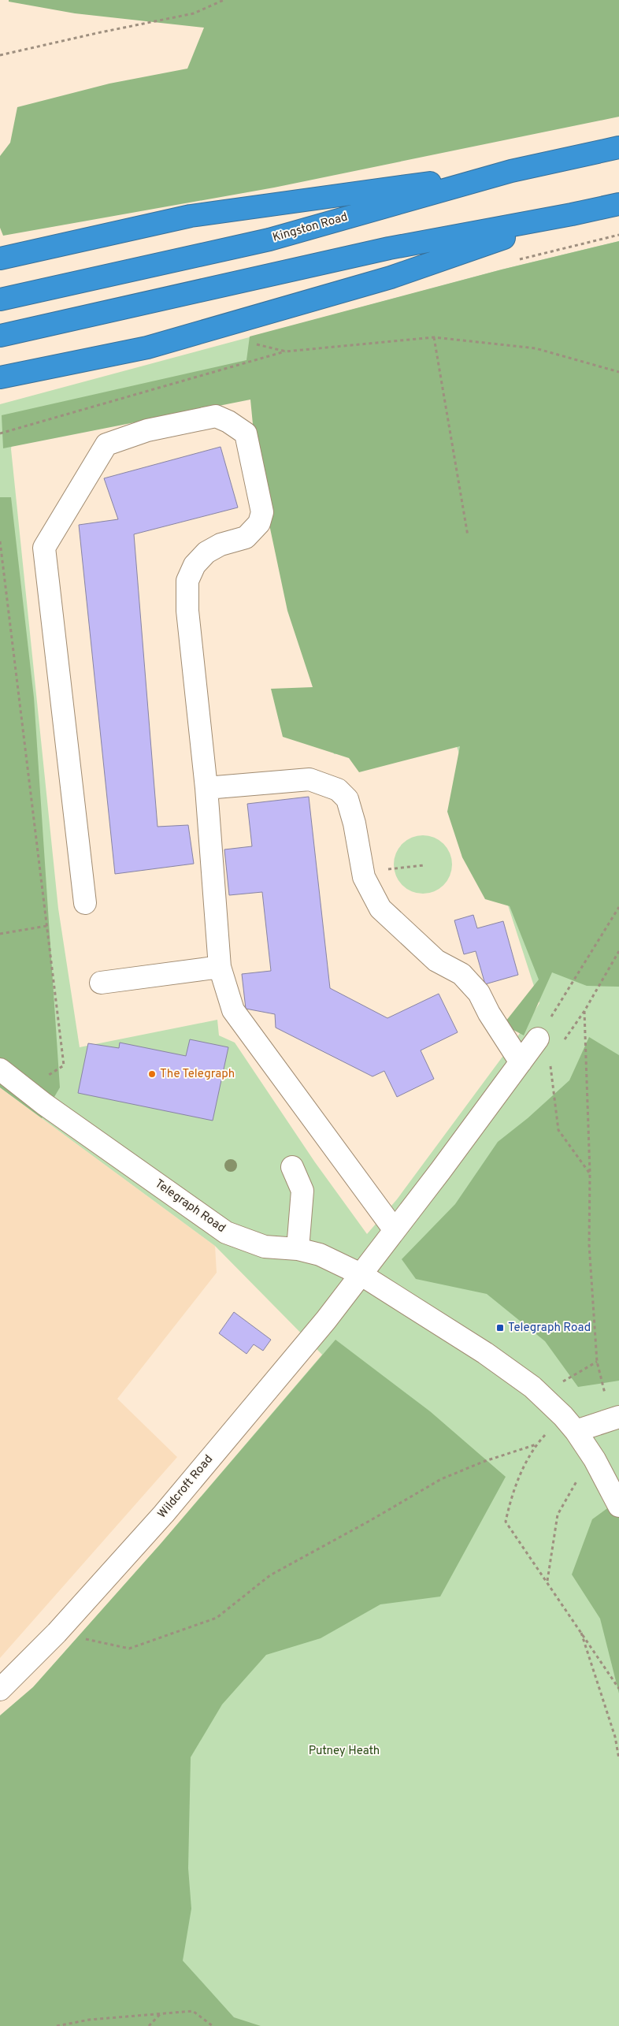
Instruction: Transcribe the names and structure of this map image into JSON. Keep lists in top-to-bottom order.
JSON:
{
  "streets": {
    "highway": ["Kingston Road"],
    "street": ["Telegraph Road", "Wildcroft Road"]
  },
  "crossings": [
    ["Telegraph Road", "Wildcroft Road"]
  ],
  "parks": ["Putney Heath"],
  "places": {
    "other": ["The Telegraph"],
    "transit": ["Telegraph Road"]
  }
}
